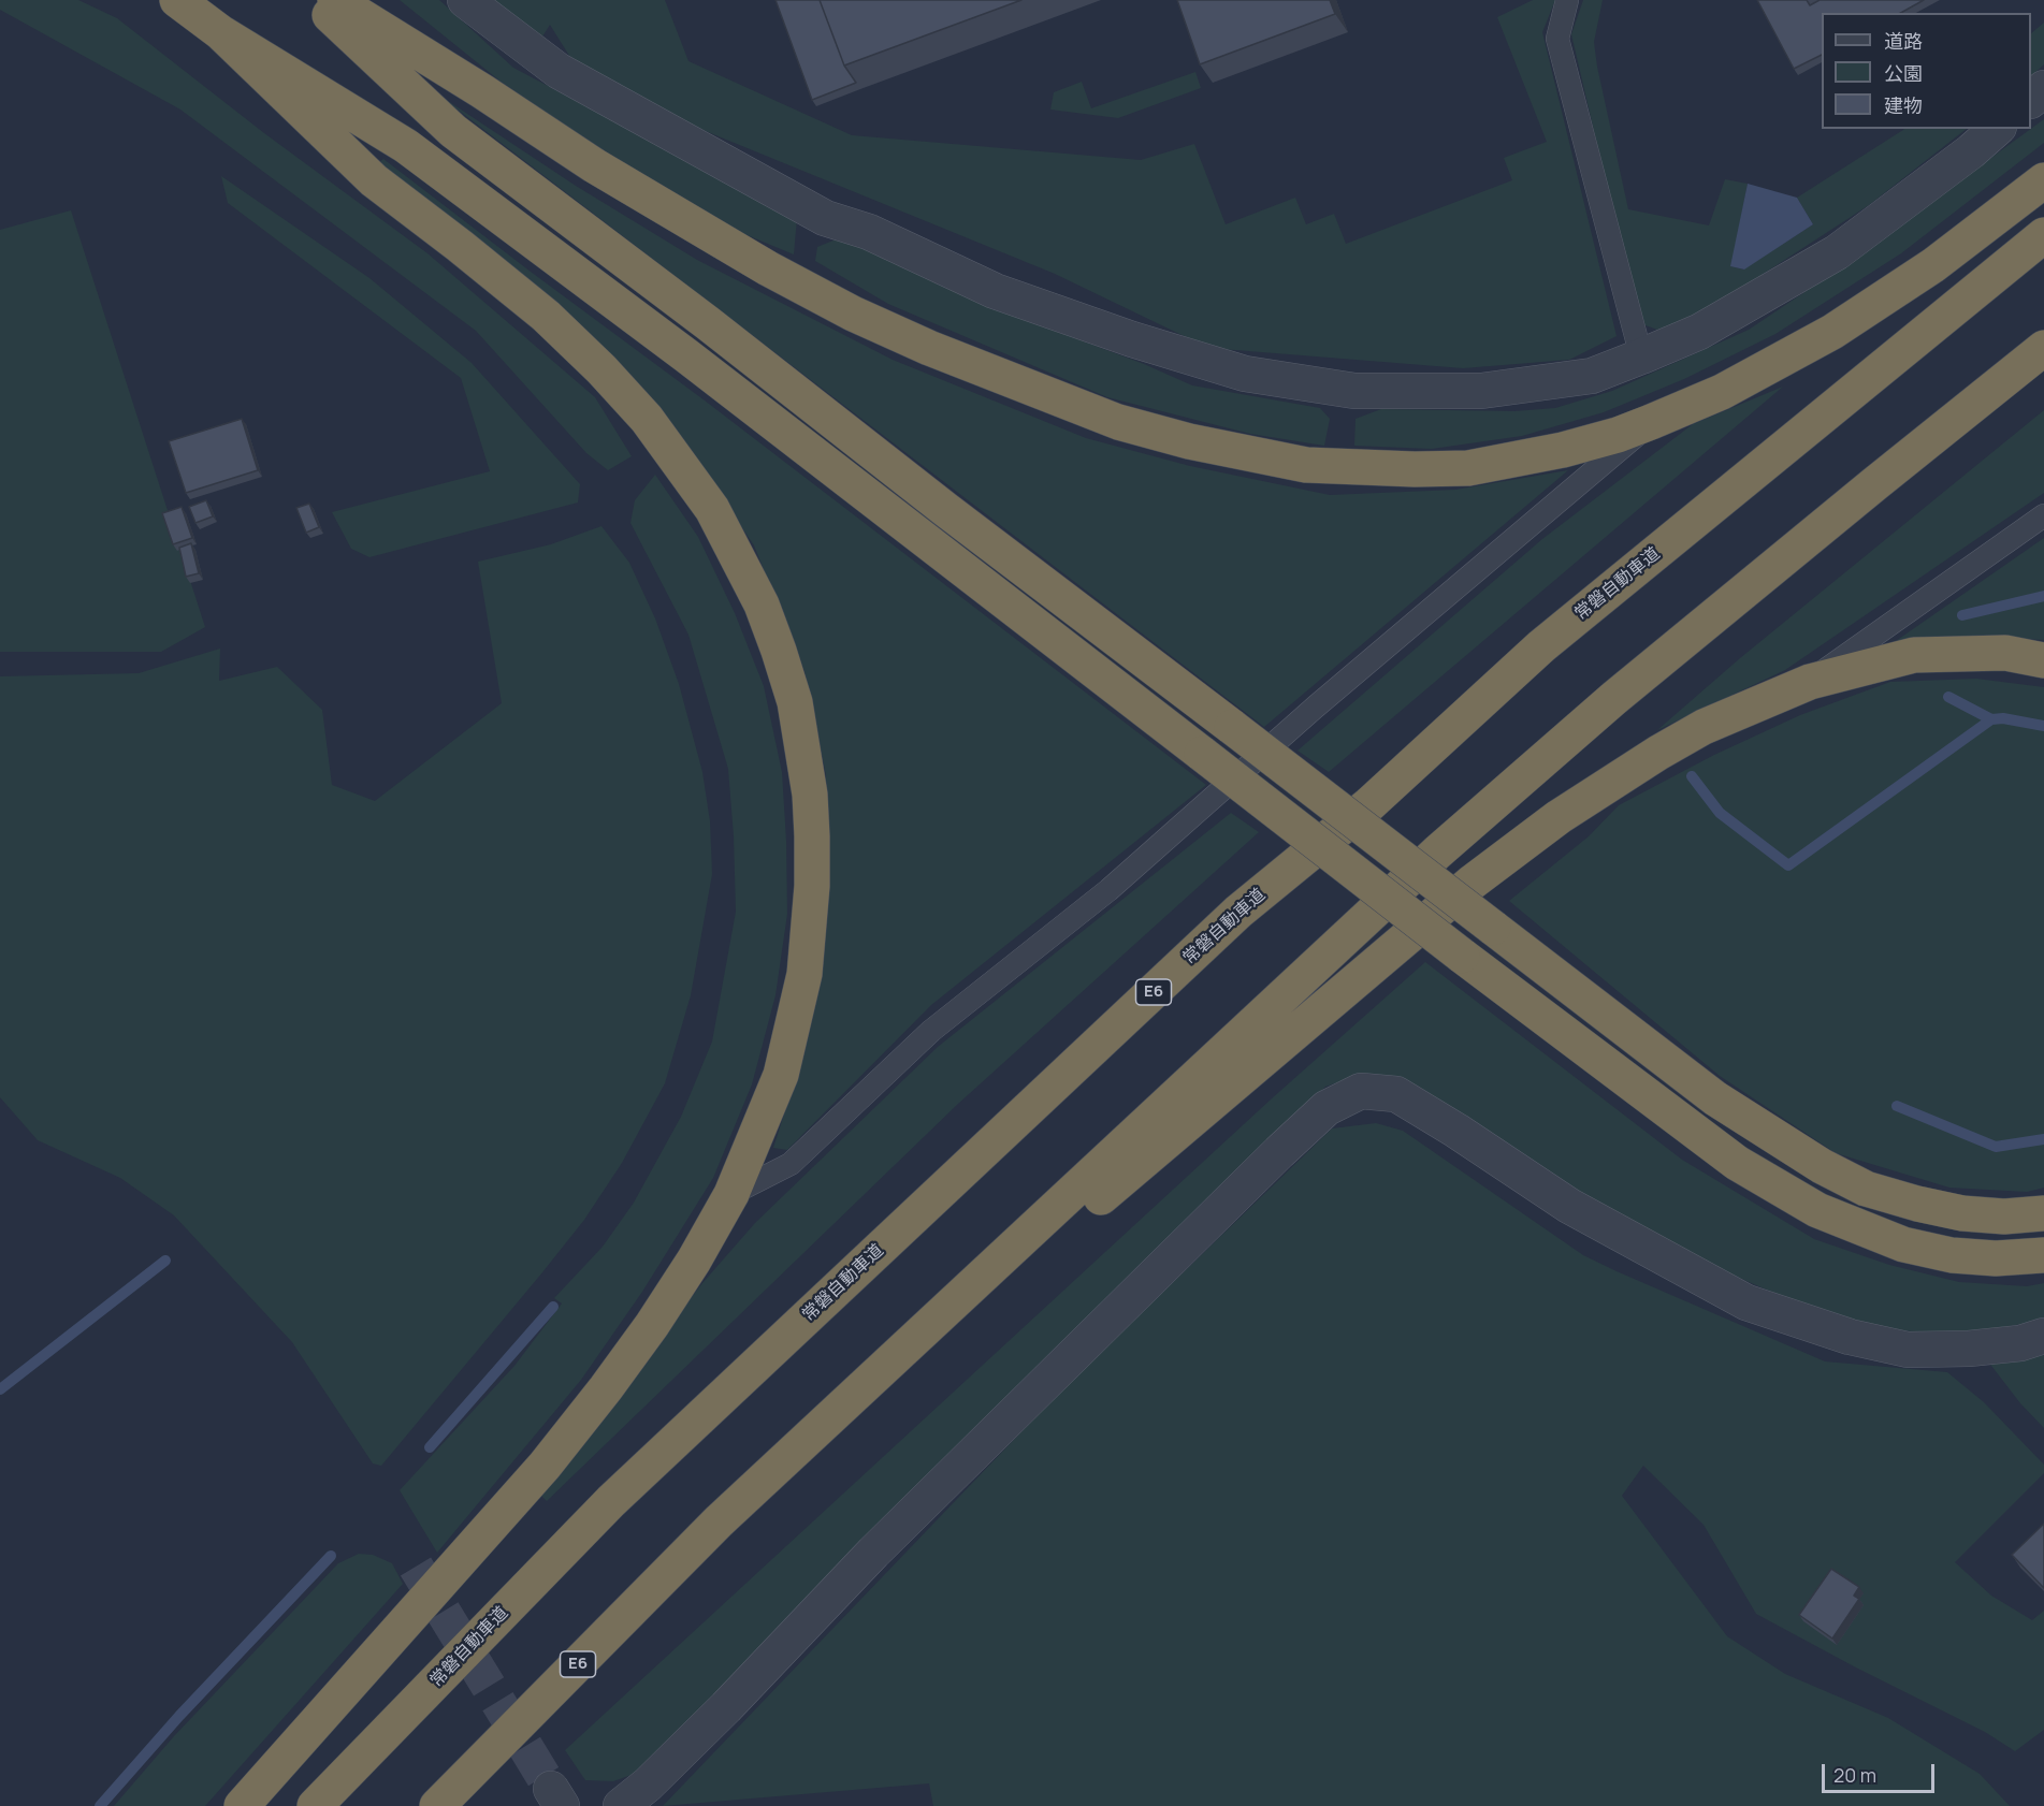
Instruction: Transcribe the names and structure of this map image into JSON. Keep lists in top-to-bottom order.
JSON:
{
  "streets": {
    "highway": ["常磐自動車道", "E6"]
  },
  "legend": ["道路", "公園", "建物"],
  "scale_bar": "20 m"
}
